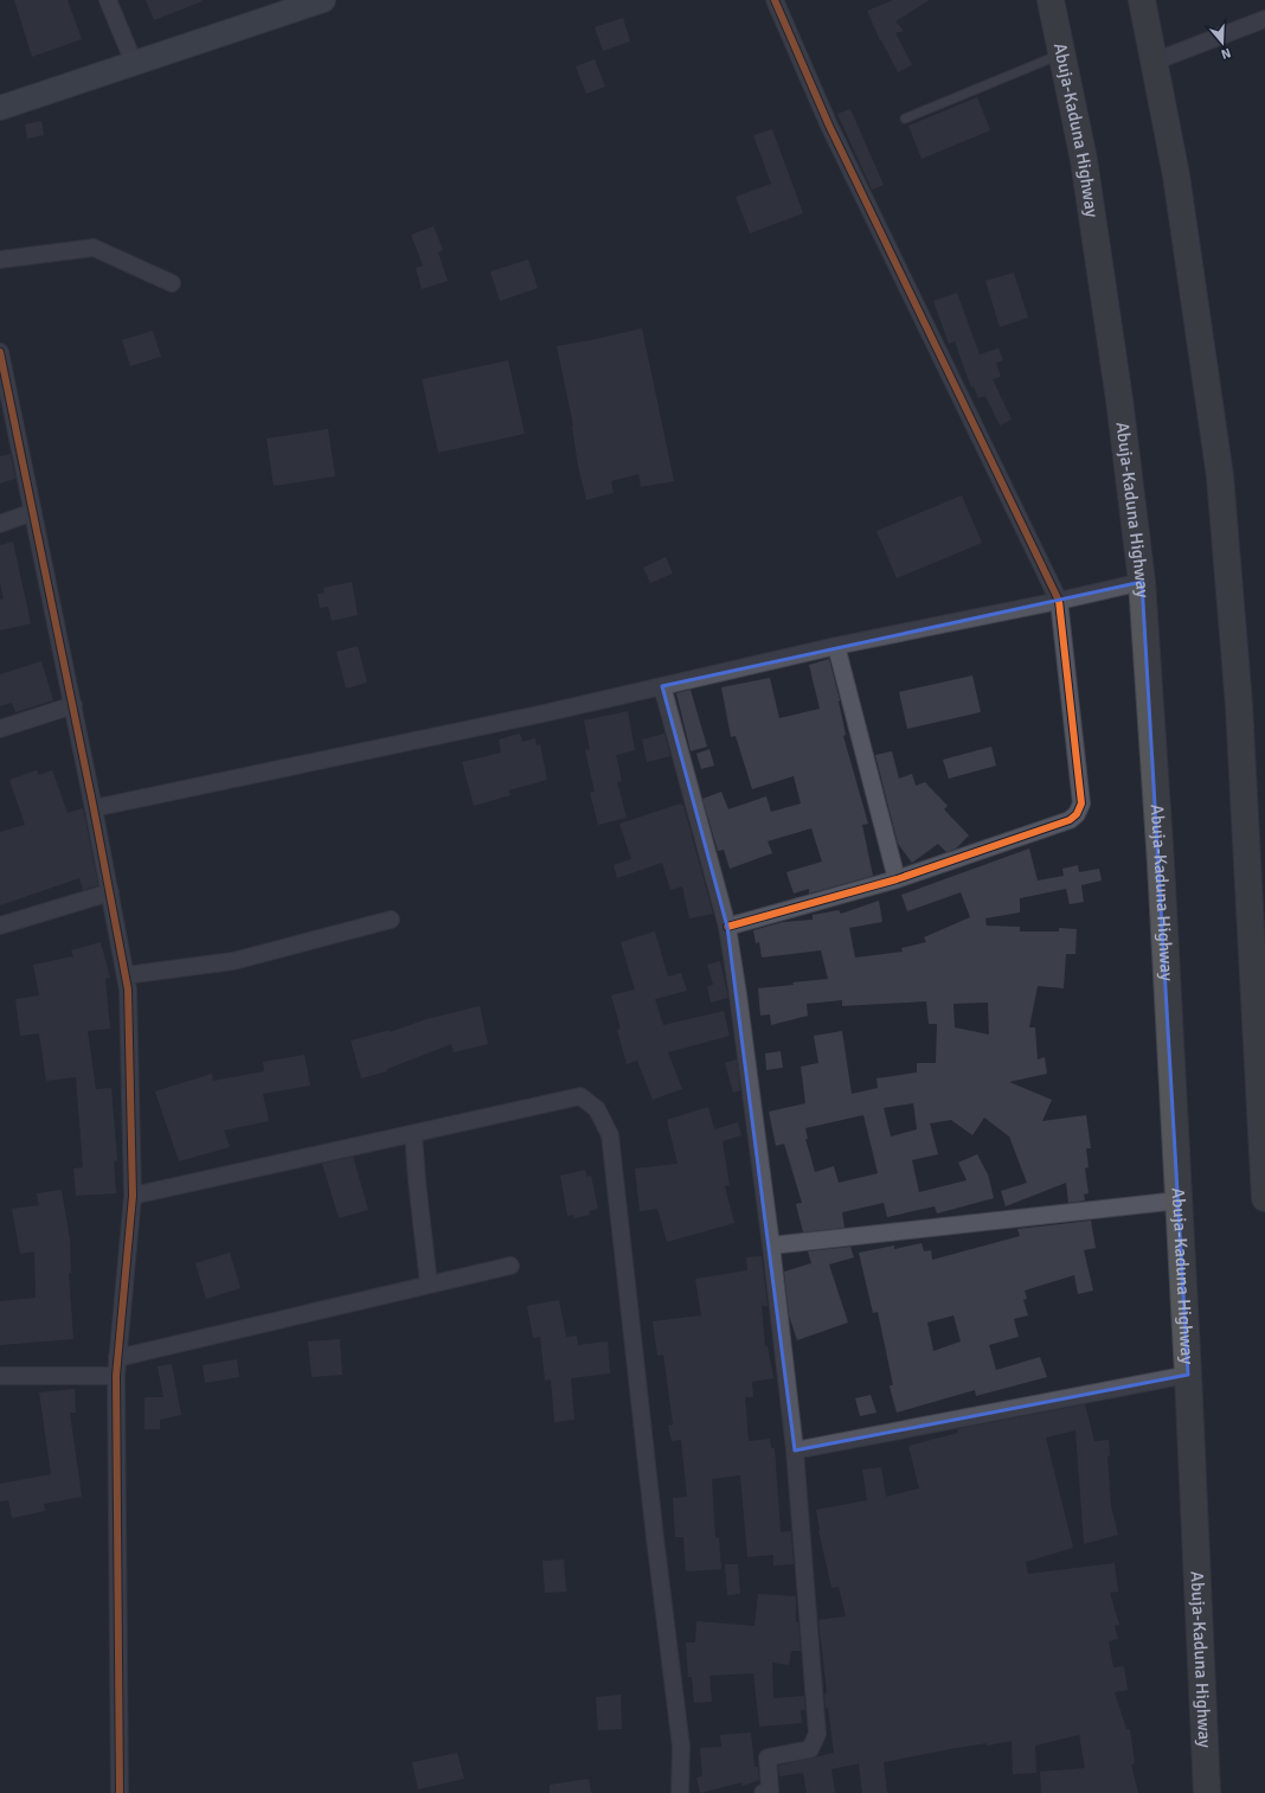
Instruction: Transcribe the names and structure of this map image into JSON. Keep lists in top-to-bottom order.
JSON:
{
  "streets": {
    "highway": ["Abuja-Kaduna Highway"]
  },
  "north": "bottom"
}
